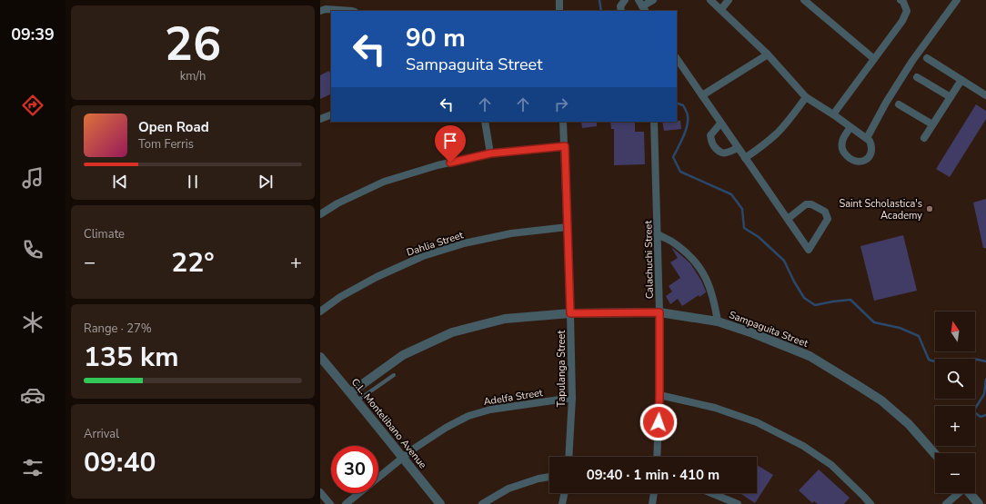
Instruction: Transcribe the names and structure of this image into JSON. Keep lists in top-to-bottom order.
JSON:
{
  "streets": {
    "street": [
      "Dahlia Street",
      "Calachuchi Street",
      "Sampaguita Street",
      "Tapulanga Street",
      "Adelfa Street",
      "C.L. Montelibano Avenue"
    ]
  },
  "crossings": [
    ["Dahlia Street", "Tapulanga Street"],
    ["Calachuchi Street", "Sampaguita Street"],
    ["Sampaguita Street", "Tapulanga Street"],
    ["Sampaguita Street", "C.L. Montelibano Avenue"],
    ["Tapulanga Street", "Adelfa Street"],
    ["Adelfa Street", "C.L. Montelibano Avenue"]
  ],
  "places": ["Saint Scholastica's Academy"],
  "north": "top",
  "page": {
    "tabs": "09:39",
    "tile": [
      ["26", "km/h"],
      "Climate",
      ["Range · 27%", "135 km"],
      ["Arrival", "09:40"]
    ],
    "turn": ["90 m", "Sampaguita Street"],
    "song": ["Open Road", "Tom Ferris"],
    "heat": ["−", "22°", "+"],
    "map_buttons": ["+", "−"],
    "limit": "30",
    "trip": "09:40 · 1 min · 410 m"
  }
}
